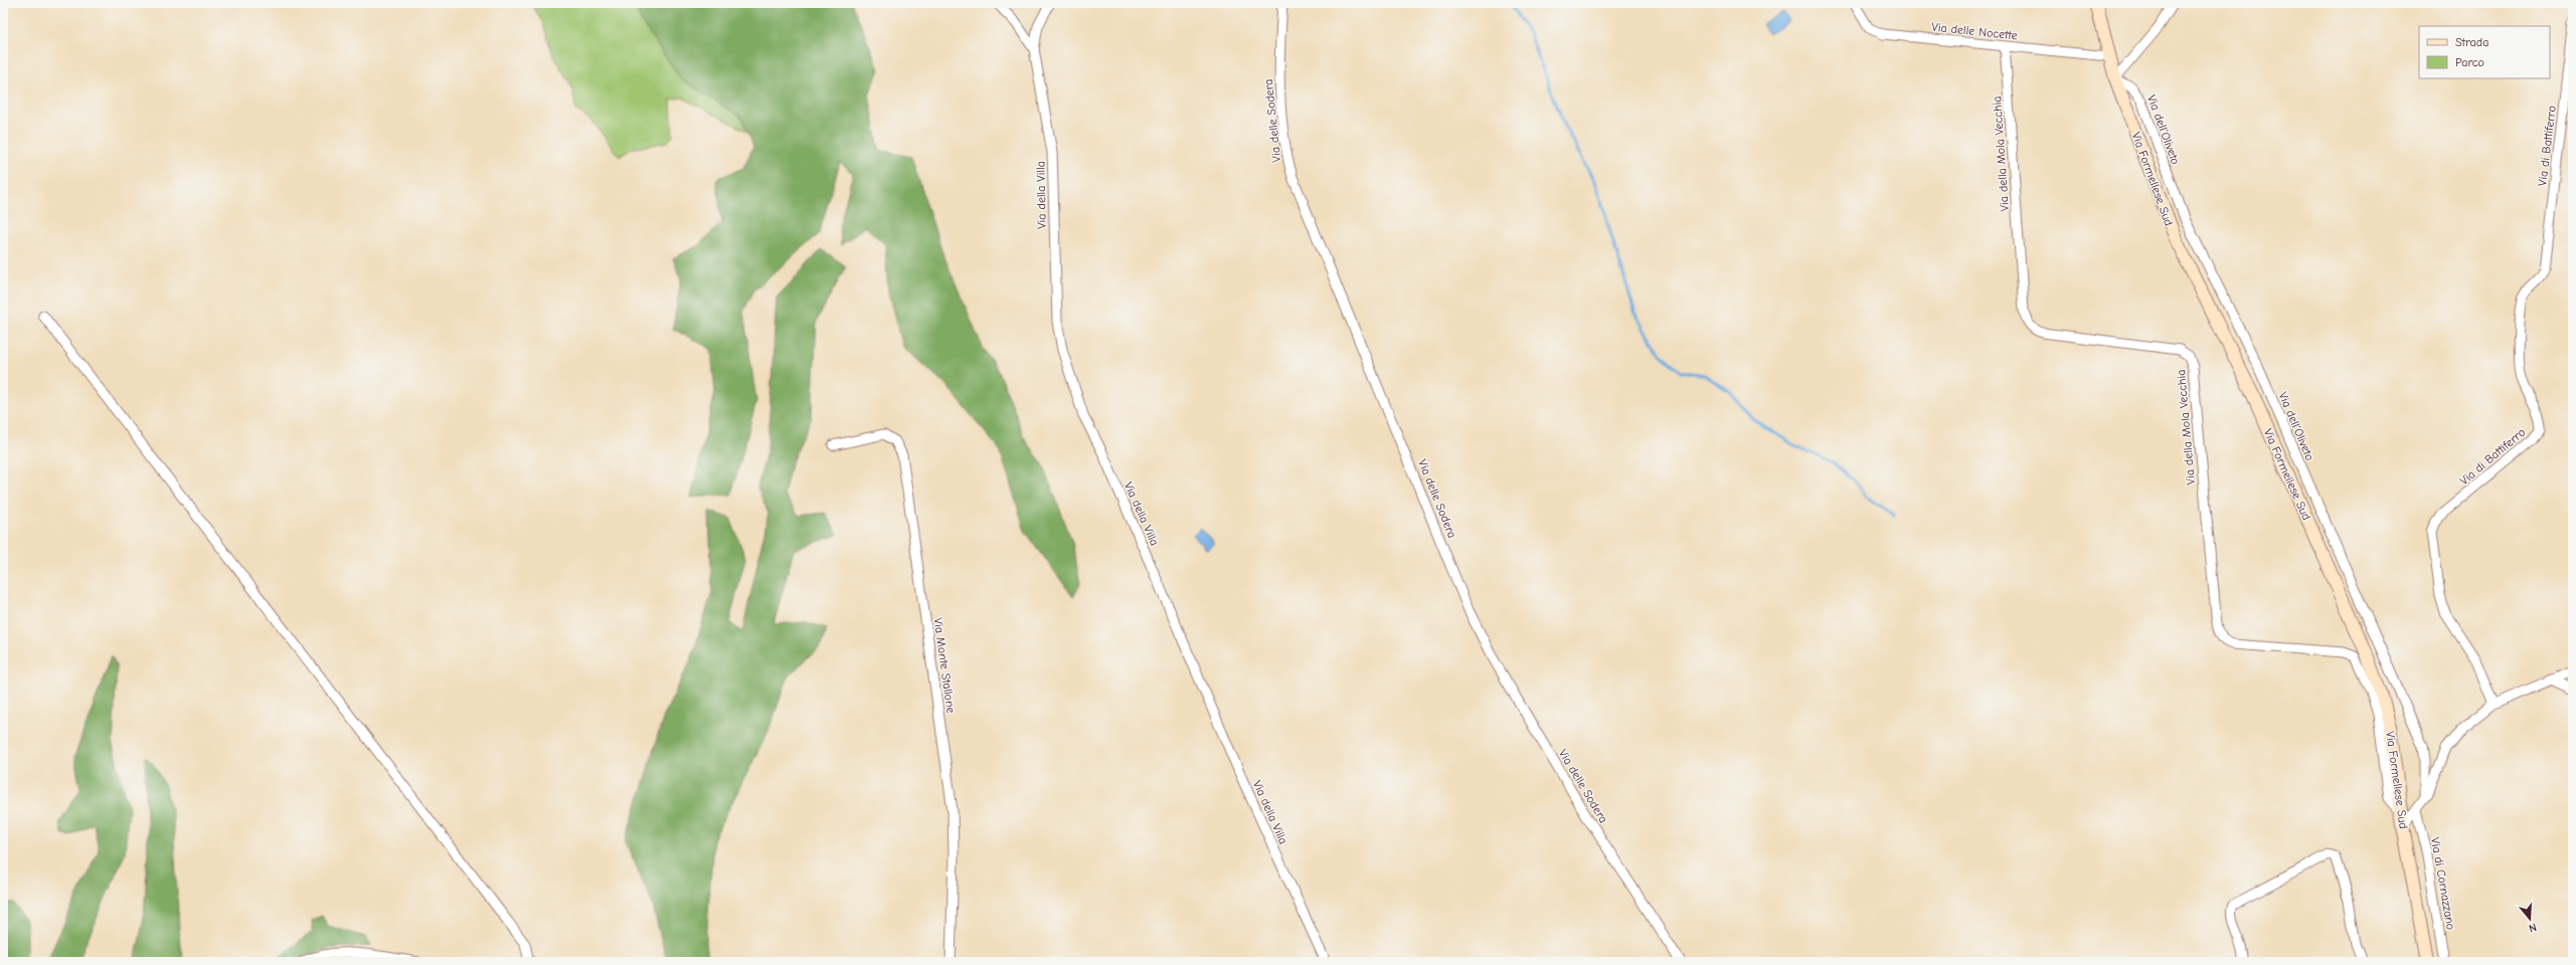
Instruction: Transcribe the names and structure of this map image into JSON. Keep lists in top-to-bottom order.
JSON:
{
  "streets": {
    "street": [
      "Via delle Nocette",
      "Via delle Sodera",
      "Via dell'Oliveto",
      "Via di Battiferro",
      "Via della Mola Vecchia",
      "Via Formellese Sud",
      "Via della Villa",
      "Via Monte Stallone",
      "Via di Cornazzano"
    ]
  },
  "crossings": [
    ["Via delle Nocette", "Via della Mola Vecchia"],
    ["Via delle Nocette", "Via Formellese Sud"],
    ["Via dell'Oliveto", "Via Formellese Sud"],
    ["Via della Mola Vecchia", "Via Formellese Sud"]
  ],
  "legend": ["Strada", "Parco"],
  "north": "bottom"
}
